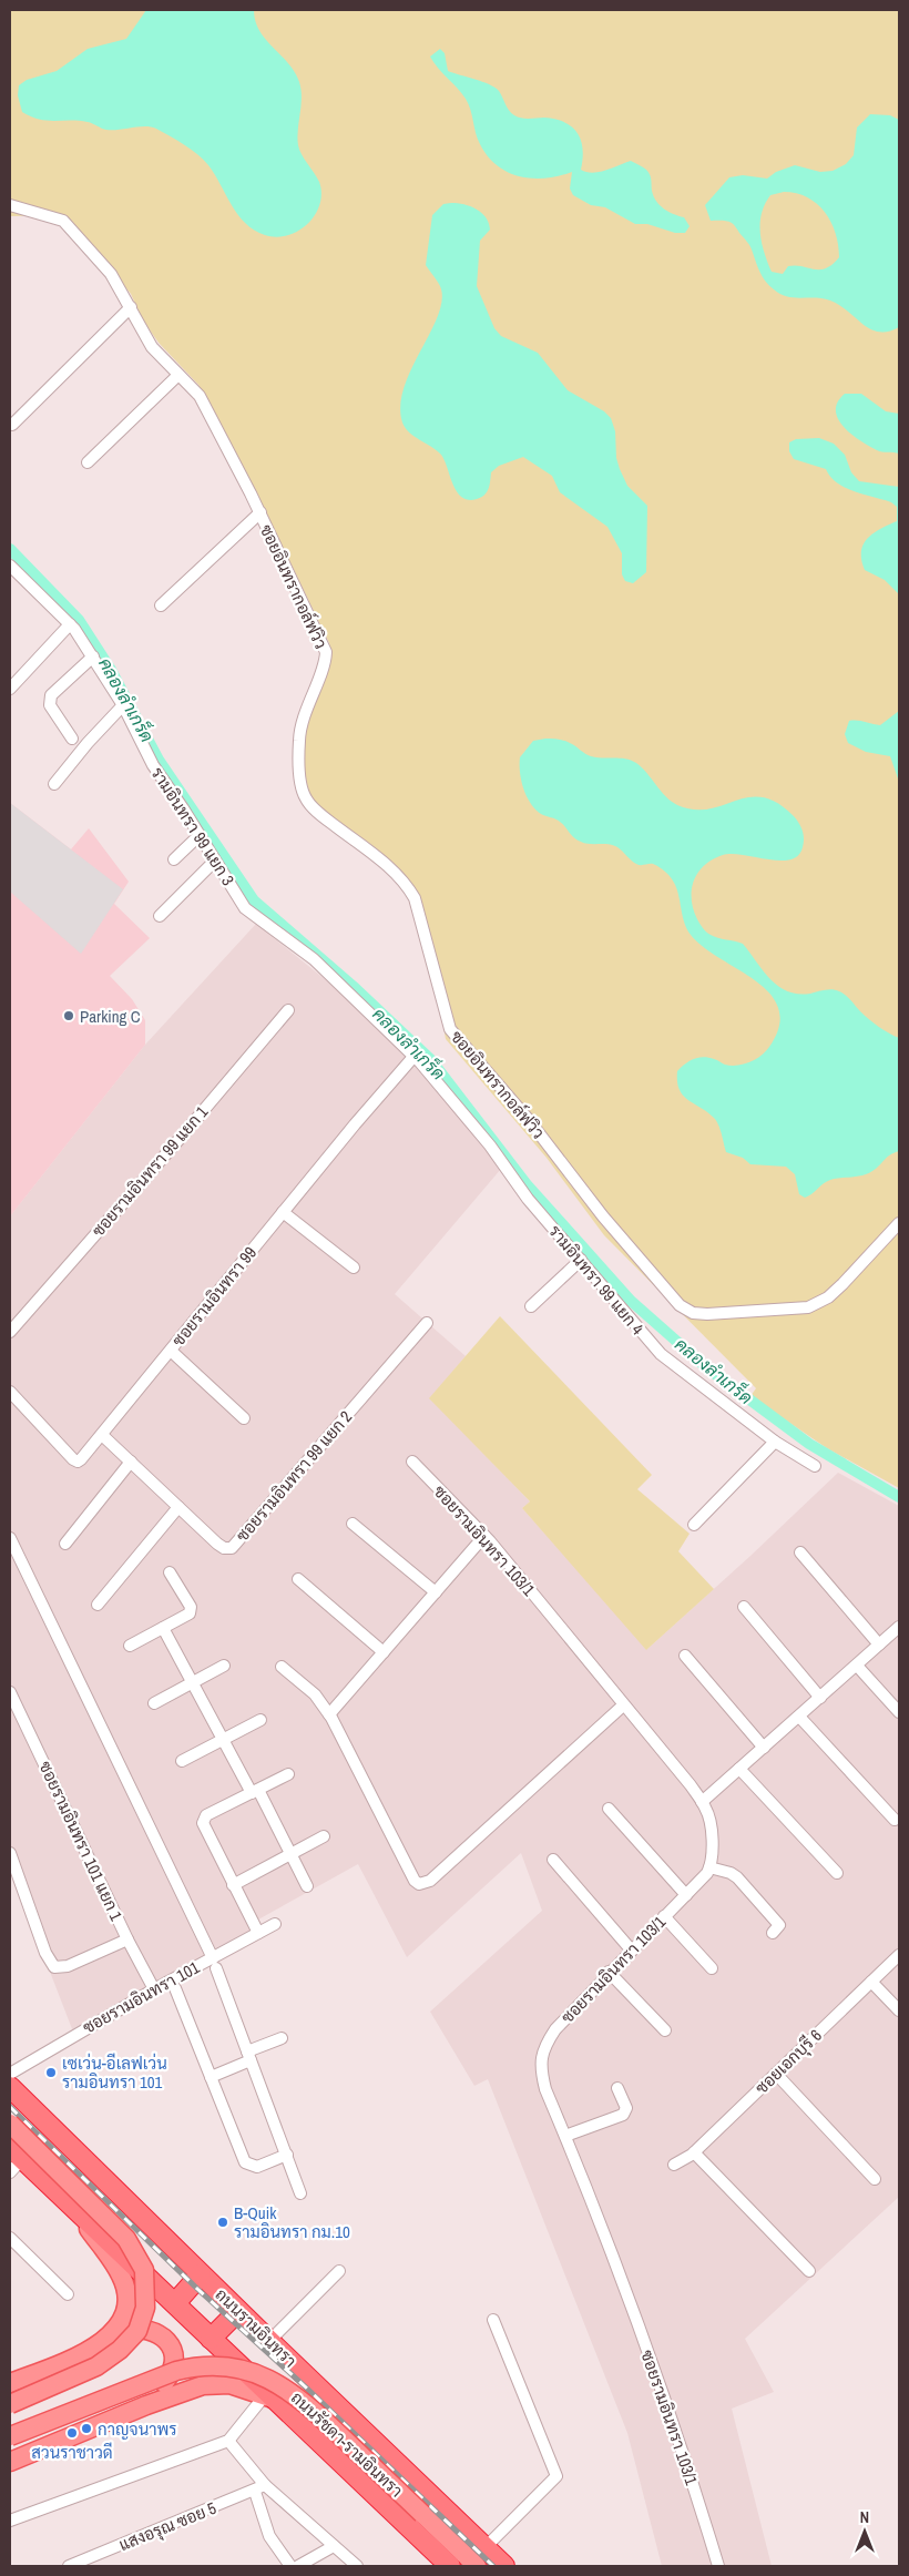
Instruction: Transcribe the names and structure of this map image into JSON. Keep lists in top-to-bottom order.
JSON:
{
  "streets": {
    "highway": ["ถนนรามอินทรา"],
    "main road": ["ถนนรัชดา-รามอินทรา"],
    "street": [
      "ซอยอินทรากอล์ฟวิว",
      "รามอินทรา 99 แยก 3",
      "ซอยรามอินทรา 99 แยก 1",
      "รามอินทรา 99 แยก 4",
      "ซอยรามอินทรา 99",
      "ซอยรามอินทรา 99 แยก 2",
      "ซอยรามอินทรา 103/1",
      "ซอยรามอินทรา 101 แยก 1",
      "ซอยรามอินทรา 101",
      "ซอยเอกบุรี 6",
      "แสงอรุณ ซอย 5"
    ]
  },
  "crossings": [
    ["รามอินทรา 99 แยก 3", "รามอินทรา 99 แยก 4"],
    ["รามอินทรา 99 แยก 3", "ซอยรามอินทรา 99"],
    ["รามอินทรา 99 แยก 4", "ซอยรามอินทรา 99"],
    ["ซอยรามอินทรา 99", "ซอยรามอินทรา 99 แยก 2"],
    ["ซอยรามอินทรา 101 แยก 1", "ซอยรามอินทรา 101"]
  ],
  "water": ["คลองลำเกร็ด"],
  "places": [
    "Parking C",
    "เซเว่น-อีเลฟเว่น รามอินทรา 101",
    "B-Quik รามอินทรา กม.10",
    "กาญจนาพร",
    "สวนราชาวดี"
  ],
  "north": "top"
}
